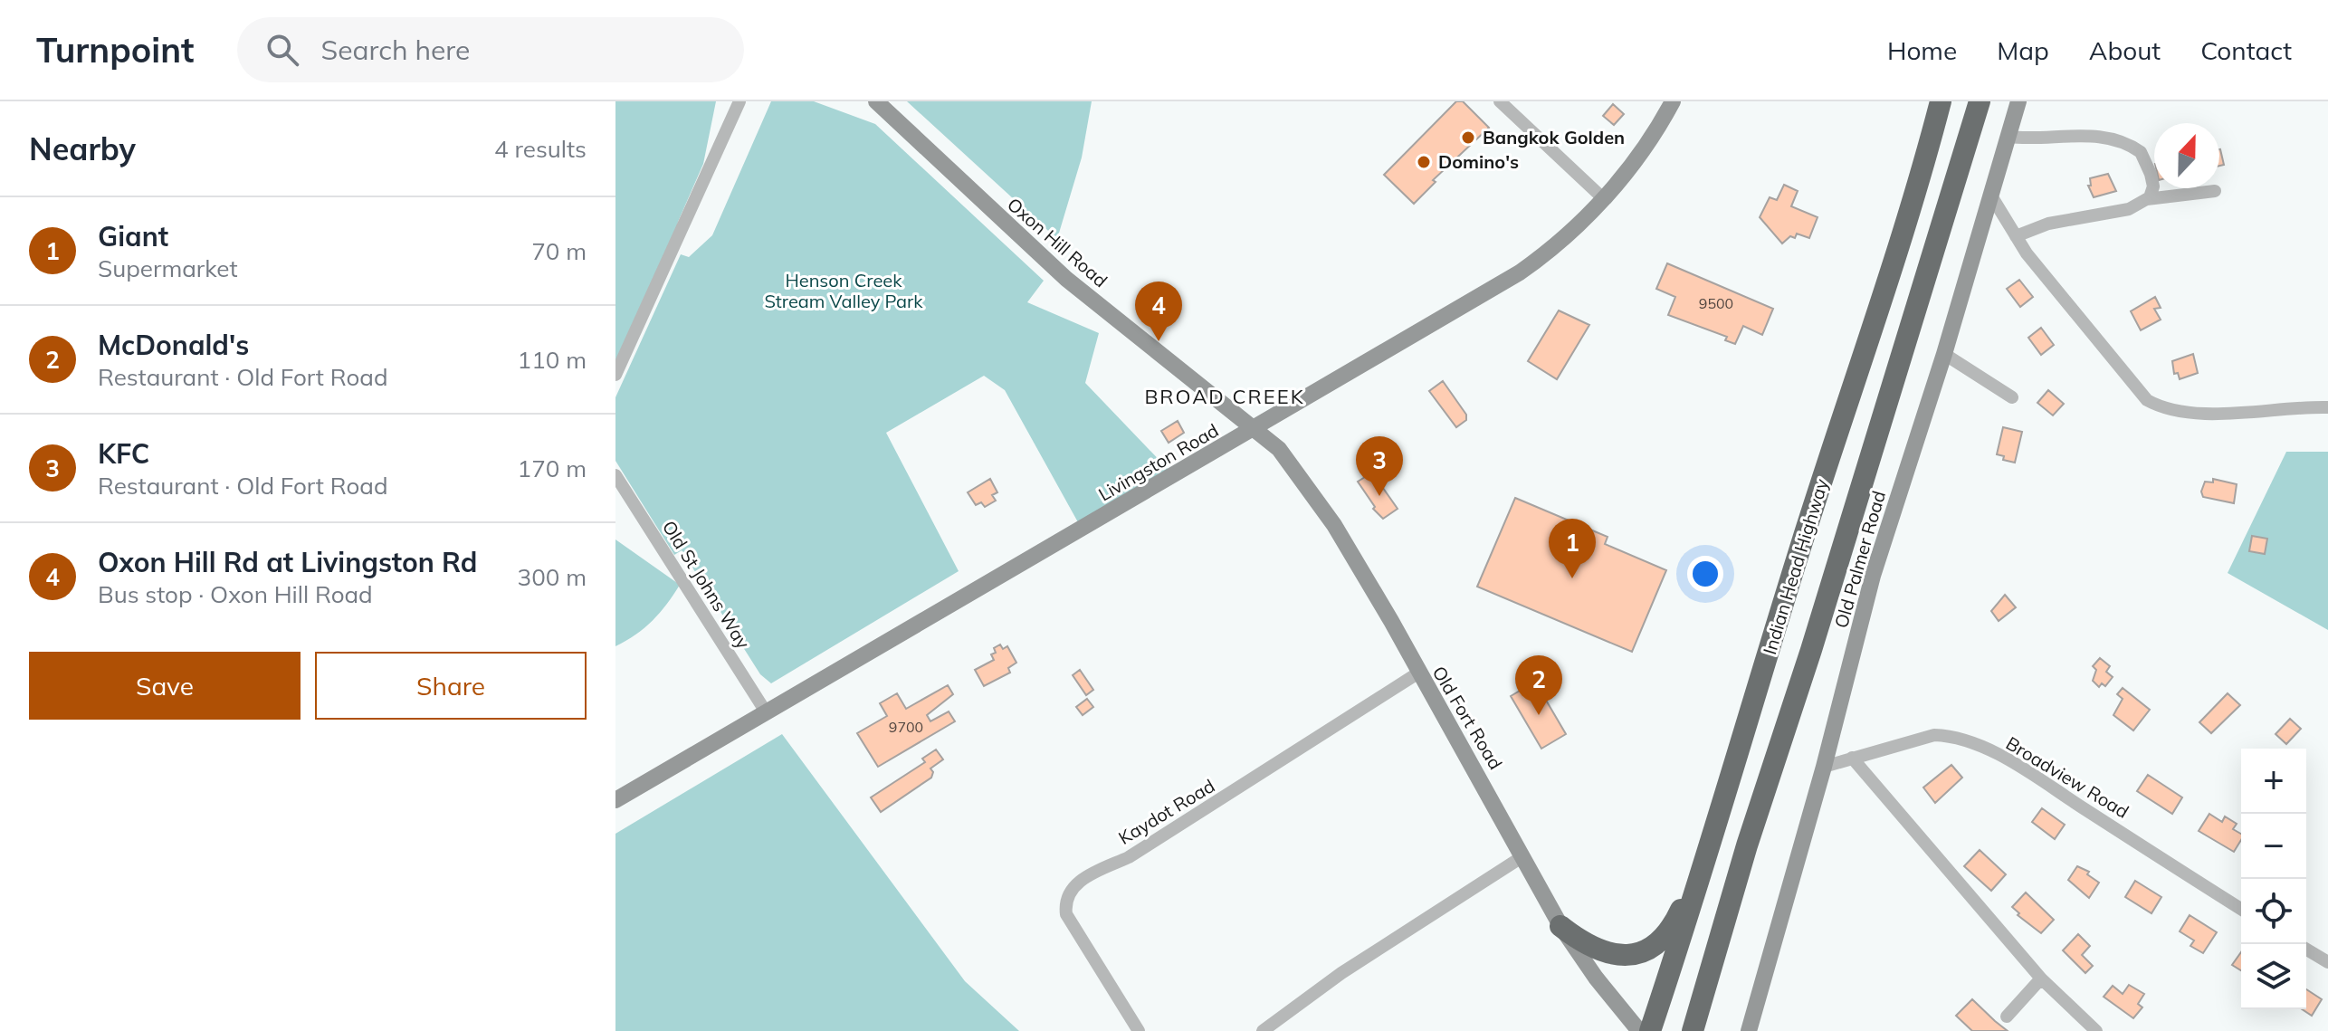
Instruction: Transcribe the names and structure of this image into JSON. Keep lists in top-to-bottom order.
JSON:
{
  "streets": {
    "highway": ["Indian Head Highway"],
    "main road": [
      "Oxon Hill Road",
      "Livingston Road",
      "Old Palmer Road",
      "Old Fort Road"
    ],
    "street": ["Old St Johns Way", "Broadview Road", "Kaydot Road"]
  },
  "crossings": [
    ["Oxon Hill Road", "Livingston Road"],
    ["Oxon Hill Road", "Old Fort Road"],
    ["Livingston Road", "Old St Johns Way"],
    ["Livingston Road", "Old Fort Road"],
    ["Old Palmer Road", "Broadview Road"],
    ["Old Fort Road", "Kaydot Road"]
  ],
  "districts": ["BROAD CREEK"],
  "parks": ["Henson Creek Stream Valley Park"],
  "places": ["Bangkok Golden", "Domino's"],
  "house_numbers": ["9500", "9700"],
  "north": "top",
  "page": {
    "header": "Turnpoint",
    "search": "Search here",
    "nav": [
      "Home",
      "Map",
      "About",
      "Contact"
    ],
    "heading": ["Nearby", "4 results"],
    "list": [
      {
        "mark": "1",
        "name": "Giant",
        "note": "Supermarket",
        "value": "70 m"
      },
      {
        "mark": "2",
        "name": "McDonald's",
        "note": "Restaurant · Old Fort Road",
        "value": "110 m"
      },
      {
        "mark": "3",
        "name": "KFC",
        "note": "Restaurant · Old Fort Road",
        "value": "170 m"
      },
      {
        "mark": "4",
        "name": "Oxon Hill Rd at Livingston Rd",
        "note": "Bus stop · Oxon Hill Road",
        "value": "300 m"
      }
    ],
    "pins": [
      "4",
      "3",
      "1",
      "2"
    ],
    "buttons": ["Save", "Share"],
    "map_buttons": ["+", "−"]
  }
}
